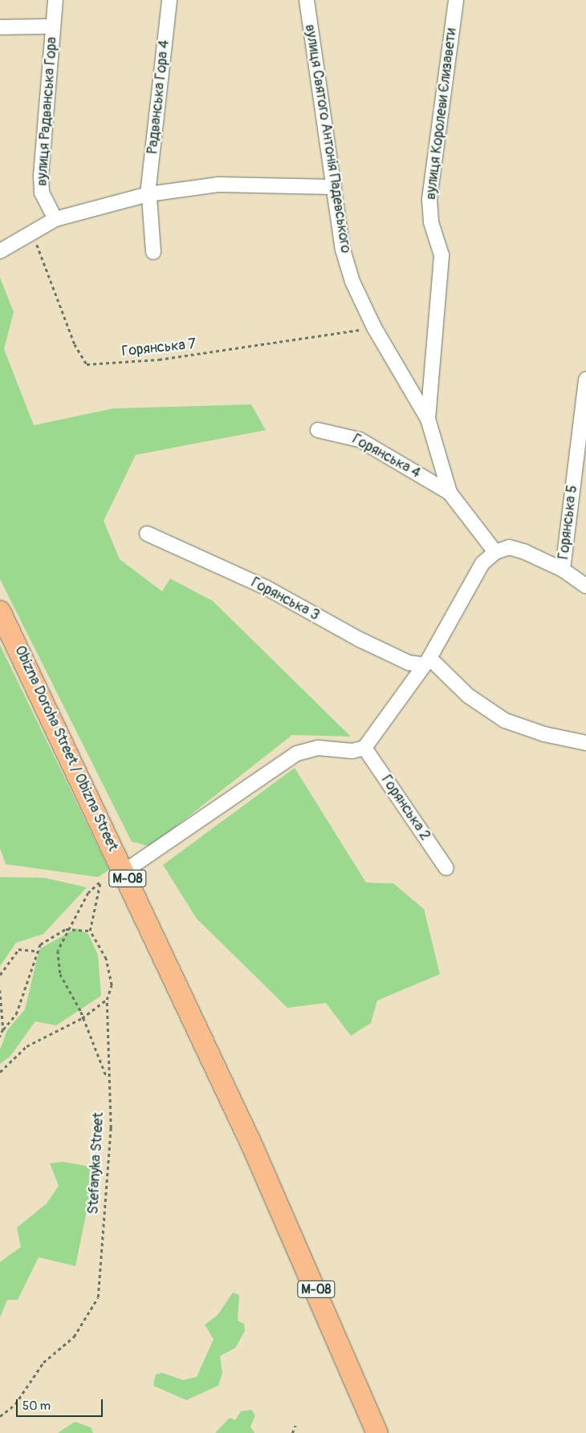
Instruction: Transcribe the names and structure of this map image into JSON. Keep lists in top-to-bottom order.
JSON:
{
  "streets": {
    "highway": ["Obizna Doroha Street / Obizna Street", "М-08"],
    "street": [
      "Радванська Гора 4",
      "вулиця Радванська Гора",
      "вулиця Королеви Єлизавети",
      "вулиця Святого Антонія Падевського",
      "Горянська 4",
      "Горянська 5",
      "Горянська 3",
      "Горянська 2"
    ],
    "path": ["Горянська 7", "Stefanyka Street"]
  },
  "crossings": [
    ["вулиця Королеви Єлизавети", "вулиця Святого Антонія Падевського"],
    ["вулиця Святого Антонія Падевського", "Горянська 7"],
    ["вулиця Святого Антонія Падевського", "Горянська 4"]
  ],
  "scale_bar": "50 m"
}
